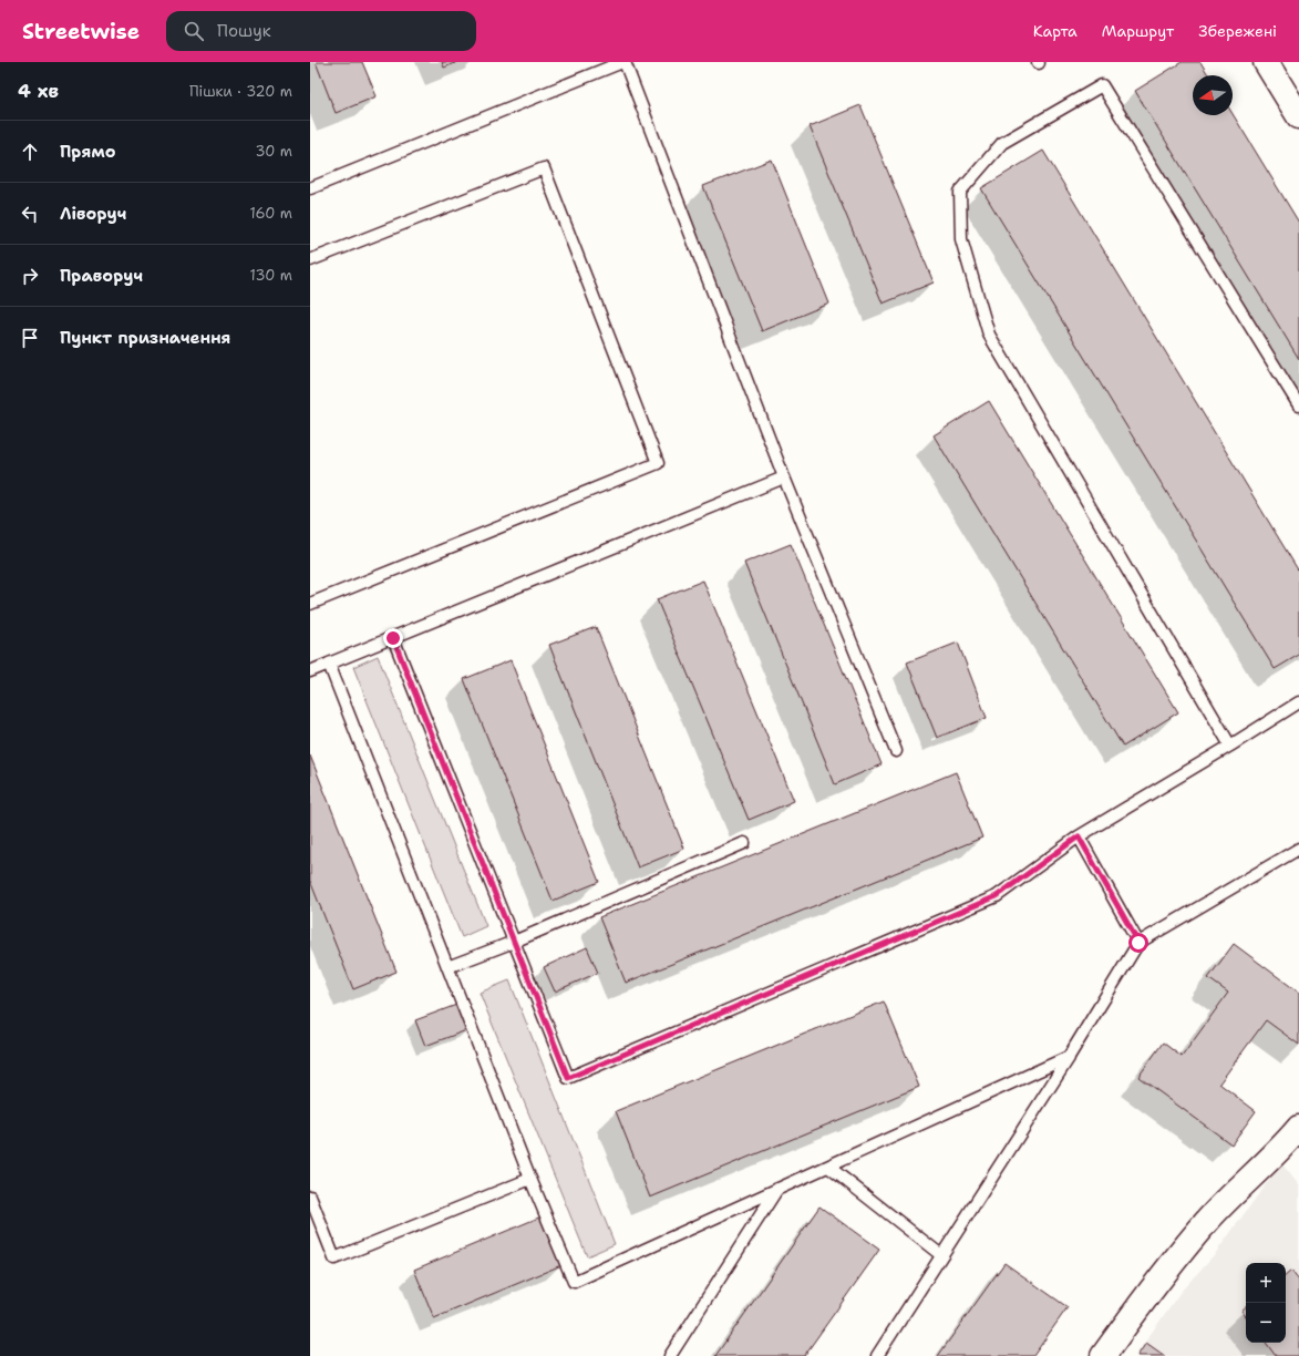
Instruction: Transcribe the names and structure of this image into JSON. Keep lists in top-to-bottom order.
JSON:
{
  "north": "left",
  "page": {
    "header": "Streetwise",
    "search": "Пошук",
    "nav": ["Карта", "Маршрут", "Збережені"],
    "heading": ["4 хв", "Пішки · 320 m"],
    "list": [
      ["Прямо", "30 m"],
      ["Ліворуч", "160 m"],
      ["Праворуч", "130 m"],
      "Пункт призначення"
    ],
    "map_buttons": ["+", "−"]
  }
}
